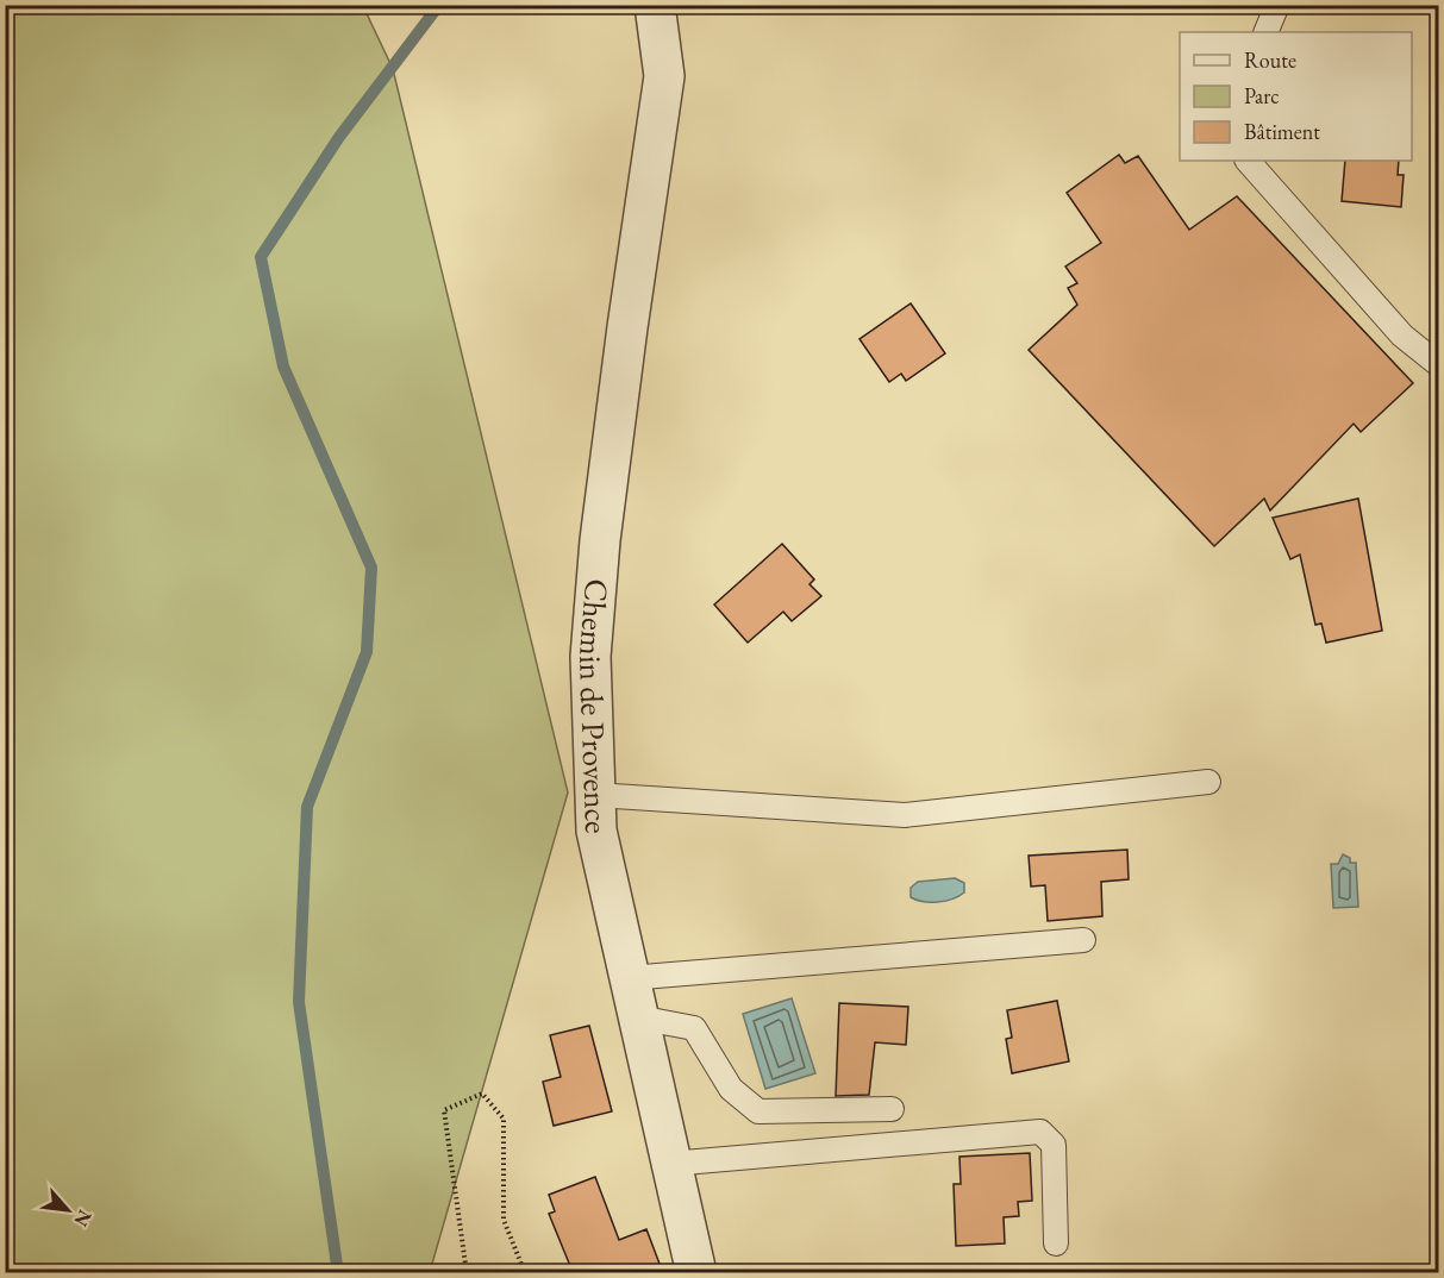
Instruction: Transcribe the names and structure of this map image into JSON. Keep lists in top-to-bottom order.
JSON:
{
  "streets": {
    "street": ["Chemin de Provence"]
  },
  "legend": ["Route", "Parc", "Bâtiment"],
  "north": "bottom right"
}
